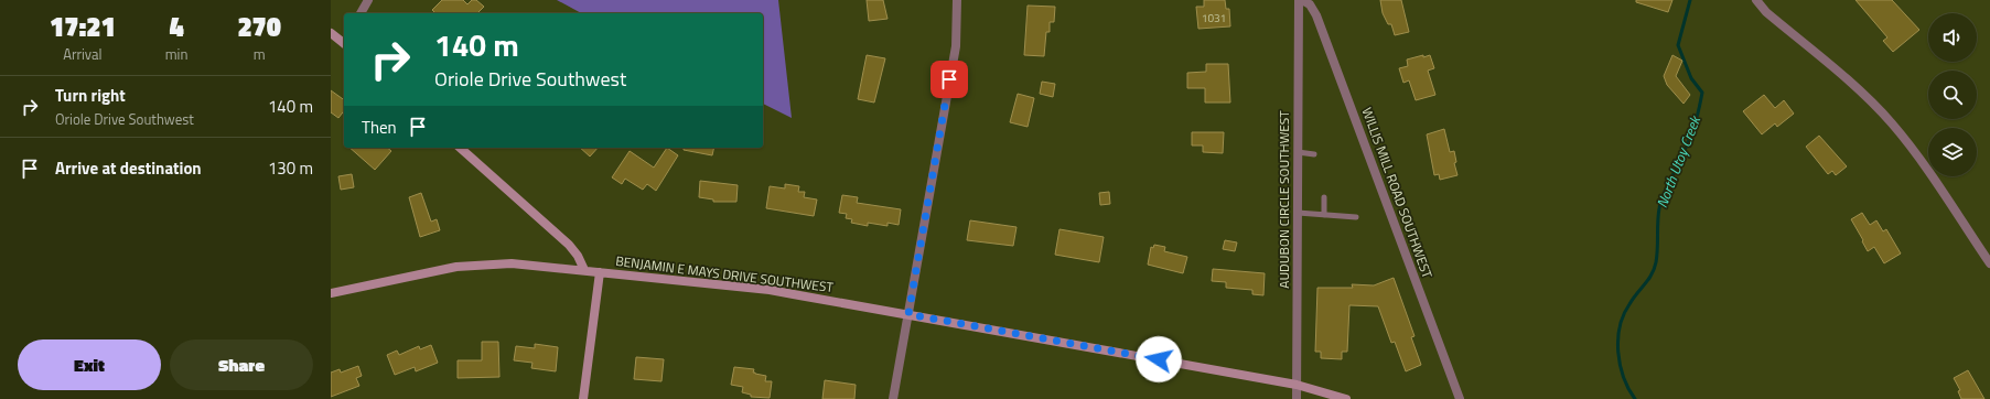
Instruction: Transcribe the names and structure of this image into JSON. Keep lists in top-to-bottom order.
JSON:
{
  "streets": {
    "street": ["WILLIS MILL ROAD SOUTHWEST", "AUDUBON CIRCLE SOUTHWEST", "BENJAMIN E MAYS DRIVE SOUTHWEST"]
  },
  "crossings": [
    ["WILLIS MILL ROAD SOUTHWEST", "AUDUBON CIRCLE SOUTHWEST"],
    ["AUDUBON CIRCLE SOUTHWEST", "BENJAMIN E MAYS DRIVE SOUTHWEST"]
  ],
  "water": ["North Utoy Creek"],
  "house_numbers": ["1031"],
  "page": {
    "eta": [
      "17:21",
      "Arrival",
      "4",
      "min",
      "270",
      "m"
    ],
    "turn": ["140 m", "Oriole Drive Southwest"],
    "list": [
      {
        "name": "Turn right",
        "note": "Oriole Drive Southwest",
        "value": "140 m"
      },
      {
        "name": "Arrive at destination",
        "value": "130 m"
      }
    ],
    "then": "Then",
    "buttons": ["Exit", "Share"]
  }
}
